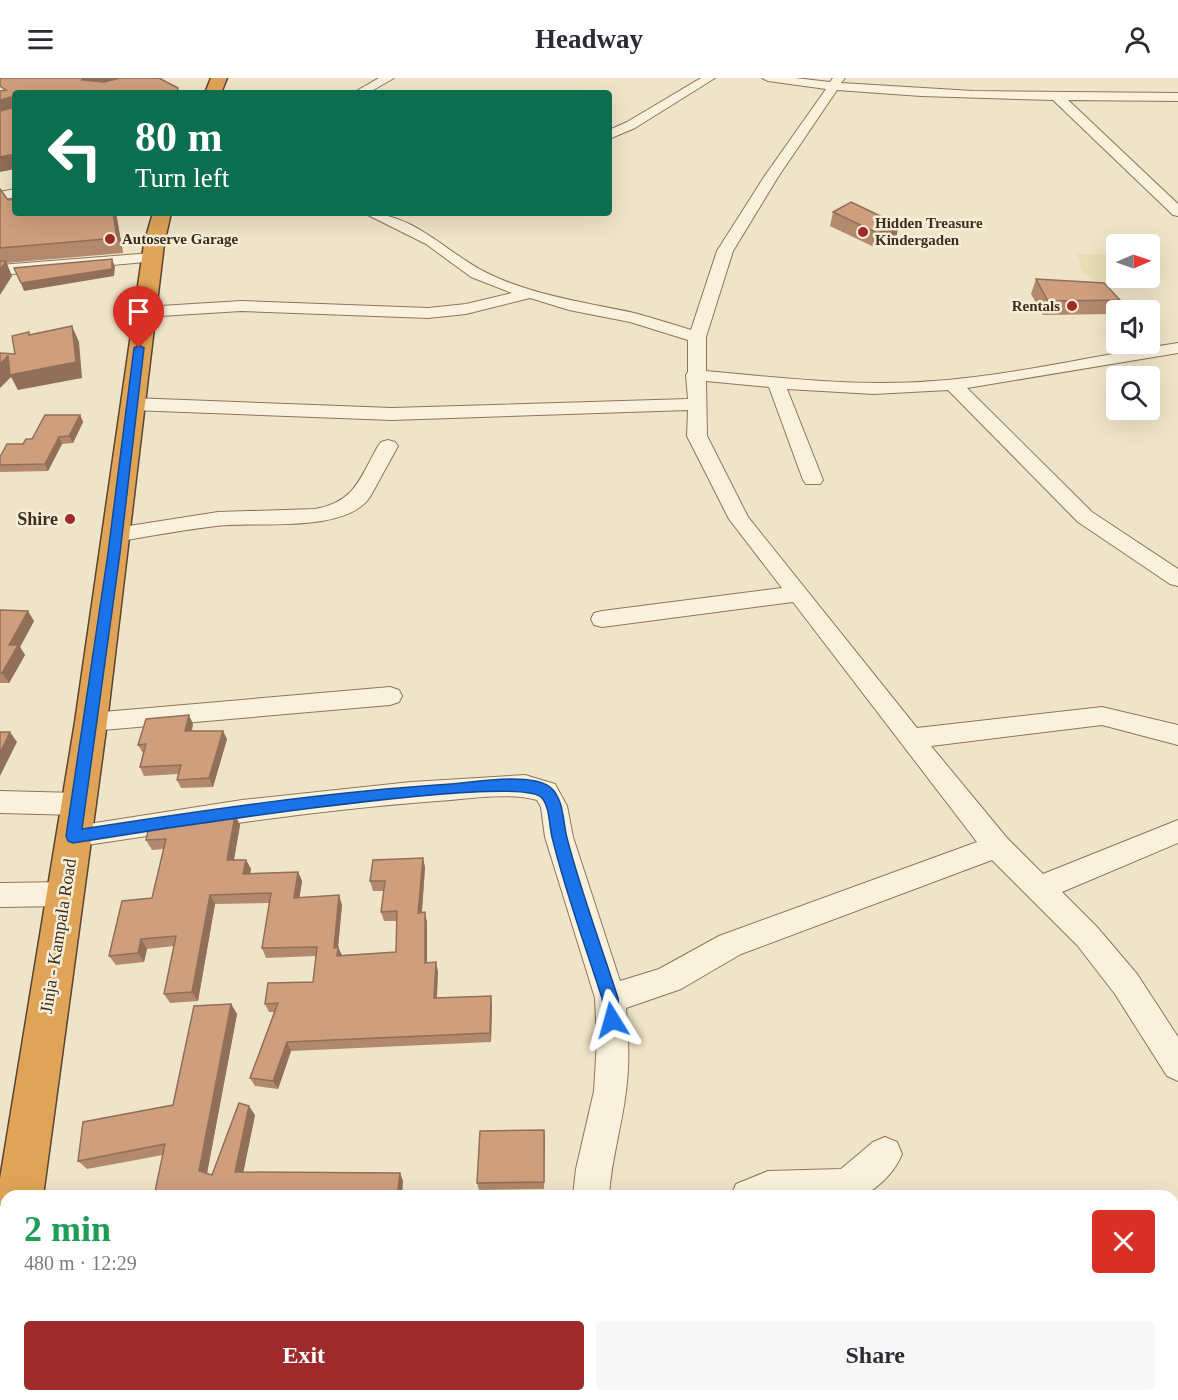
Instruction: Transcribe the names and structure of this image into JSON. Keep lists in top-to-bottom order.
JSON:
{
  "streets": {
    "highway": ["Jinja - Kampala Road"]
  },
  "places": [
    "Hidden Treasure Kindergaden",
    "Autoserve Garage",
    "Rentals",
    "Shire"
  ],
  "north": "right",
  "page": {
    "header": "Headway",
    "turn": ["80 m", "Turn left"],
    "heading": ["2 min", "480 m · 12:29"],
    "buttons": ["Exit", "Share"]
  }
}
